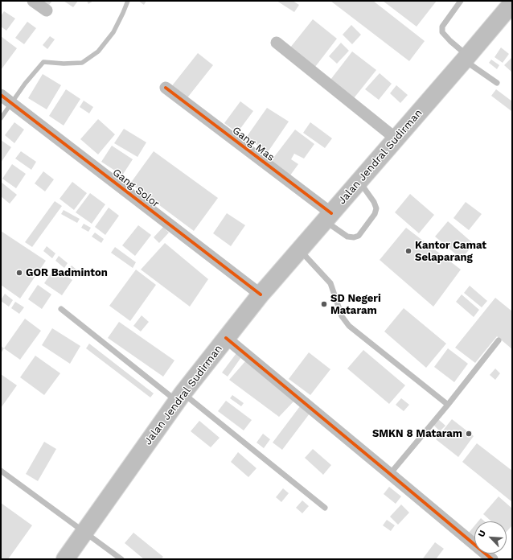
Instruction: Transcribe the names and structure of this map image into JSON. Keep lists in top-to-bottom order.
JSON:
{
  "streets": {
    "highway": ["Jalan Jendral Sudirman"],
    "street": ["Gang Mas", "Gang Solor"]
  },
  "crossings": [
    ["Gang Mas", "Jalan Jendral Sudirman"],
    ["Jalan Jendral Sudirman", "Gang Solor"]
  ],
  "places": [
    "Kantor Camat Selaparang",
    "GOR Badminton",
    "SD Negeri Mataram",
    "SMKN 8 Mataram"
  ],
  "north": "top left"
}
